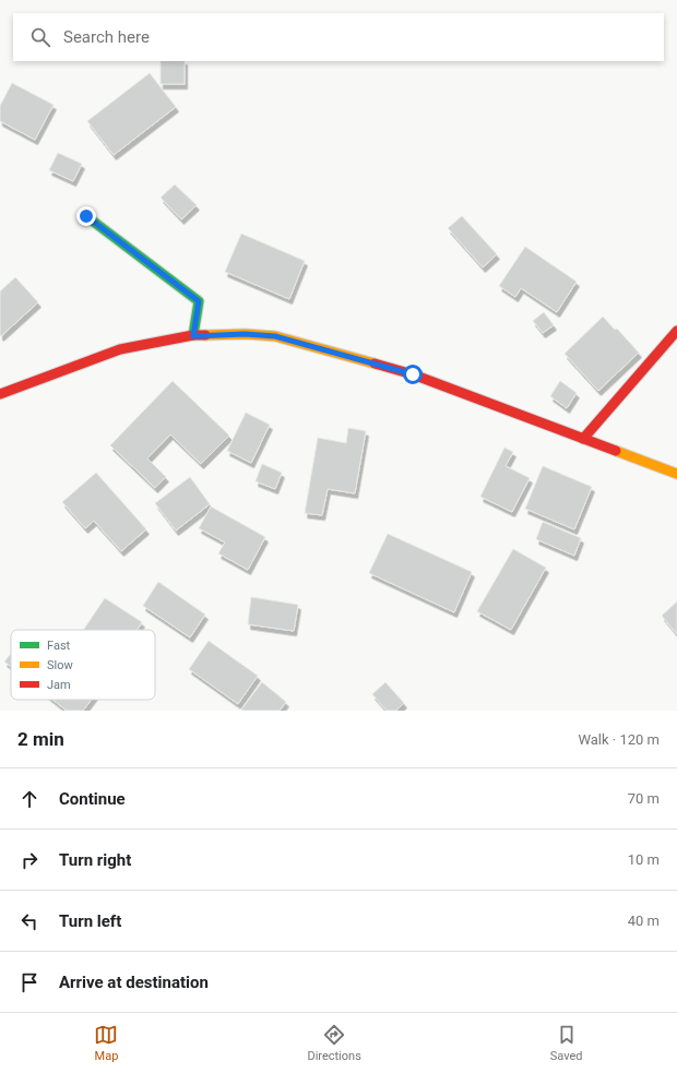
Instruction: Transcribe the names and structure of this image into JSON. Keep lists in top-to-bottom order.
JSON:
{
  "legend": ["Fast", "Slow", "Jam"],
  "page": {
    "search": "Search here",
    "heading": ["2 min", "Walk · 120 m"],
    "list": [
      ["Continue", "70 m"],
      ["Turn right", "10 m"],
      ["Turn left", "40 m"],
      "Arrive at destination"
    ],
    "nav": ["Map", "Directions", "Saved"]
  }
}
